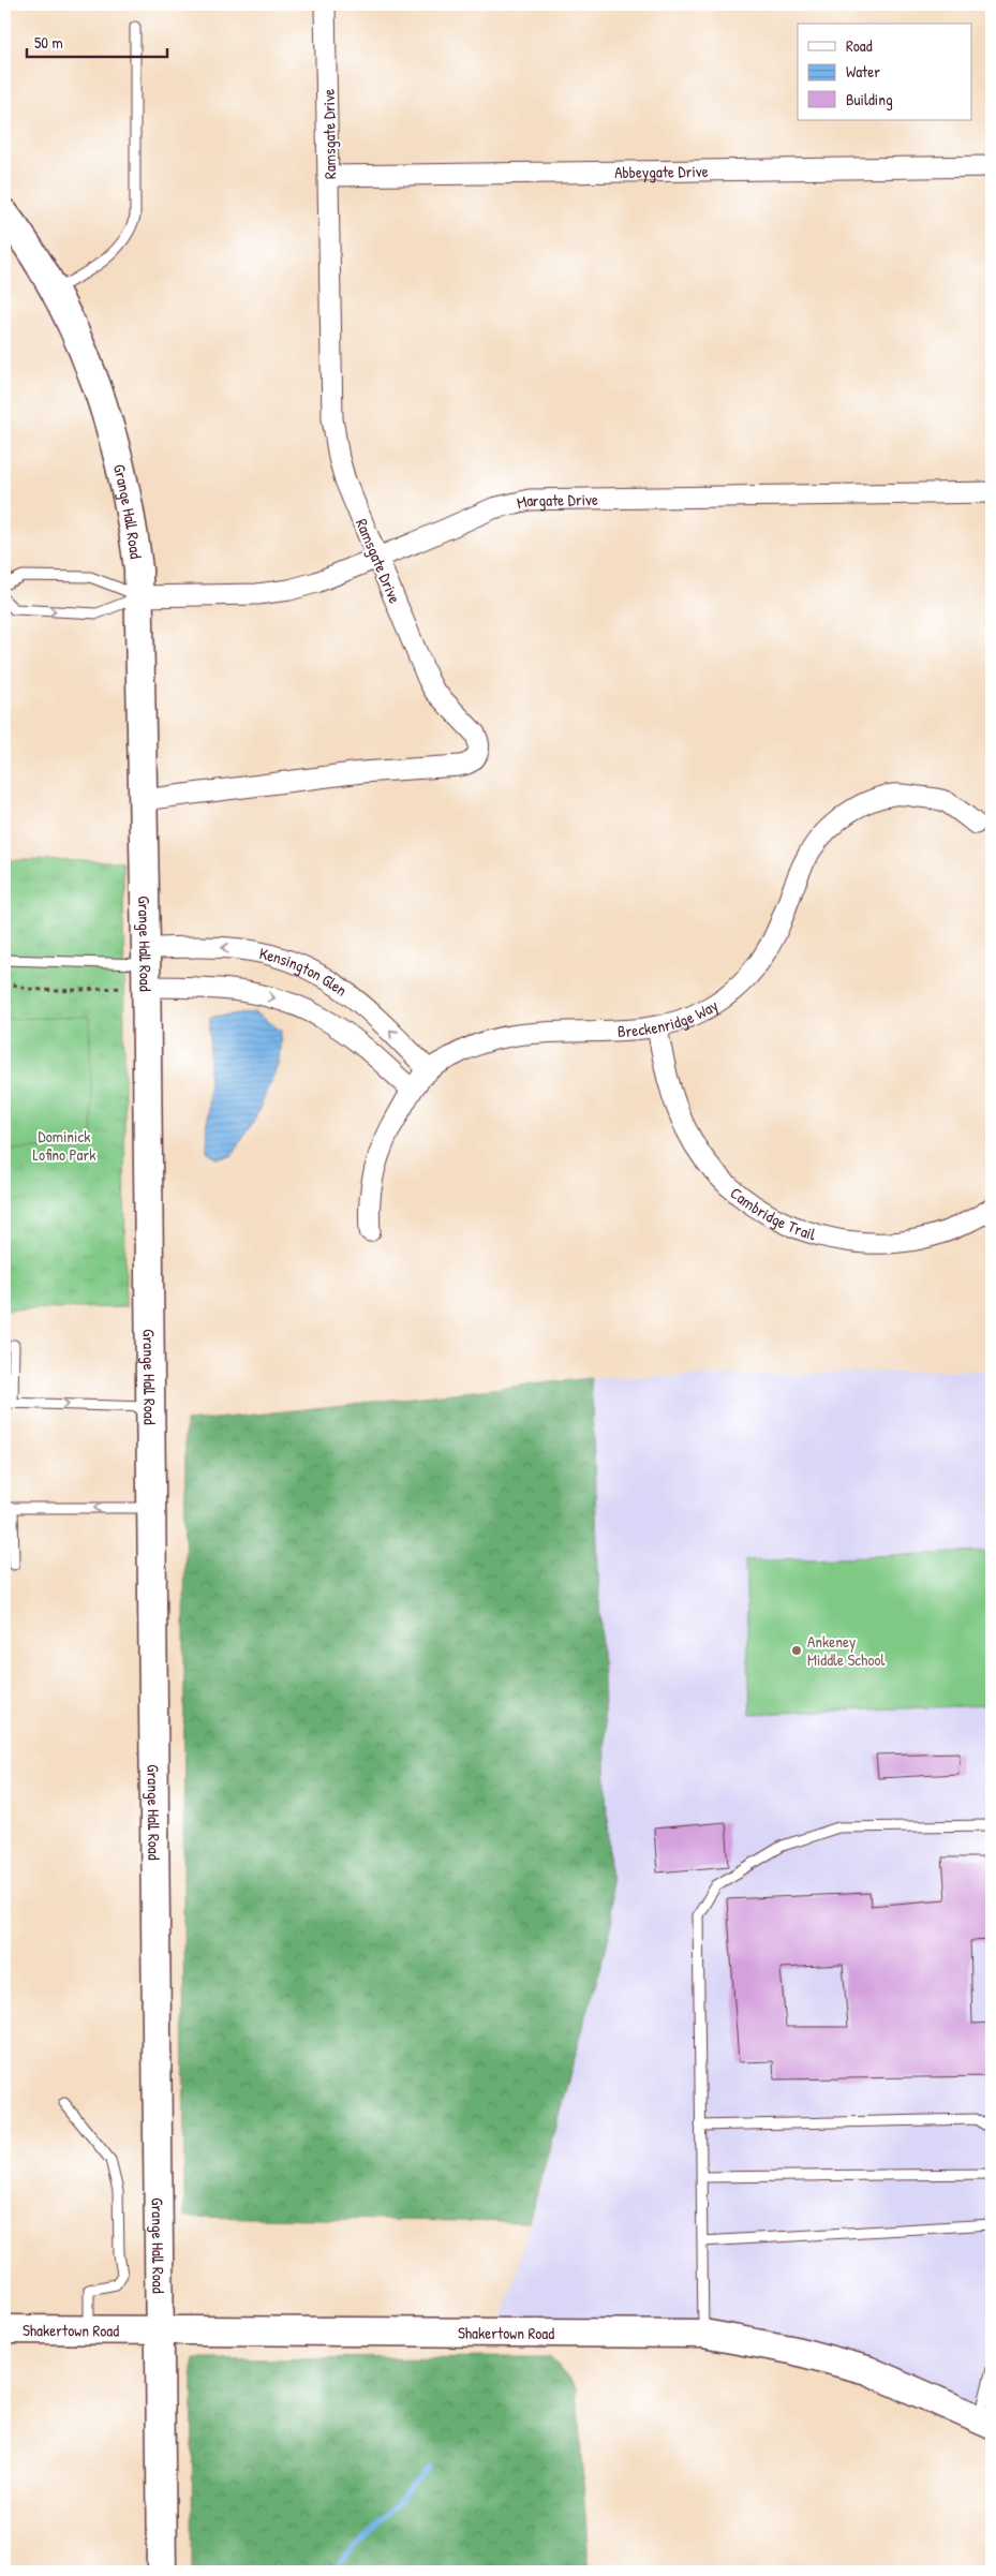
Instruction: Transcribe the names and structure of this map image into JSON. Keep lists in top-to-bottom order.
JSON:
{
  "streets": {
    "street": [
      "Ramsgate Drive",
      "Abbeygate Drive",
      "Margate Drive",
      "Grange Hall Road",
      "Kensington Glen",
      "Breckenridge Way",
      "Cambridge Trail",
      "Shakertown Road"
    ]
  },
  "crossings": [
    ["Ramsgate Drive", "Abbeygate Drive"],
    ["Ramsgate Drive", "Margate Drive"],
    ["Ramsgate Drive", "Grange Hall Road"],
    ["Margate Drive", "Grange Hall Road"],
    ["Grange Hall Road", "Kensington Glen"],
    ["Grange Hall Road", "Shakertown Road"],
    ["Kensington Glen", "Breckenridge Way"],
    ["Breckenridge Way", "Cambridge Trail"]
  ],
  "parks": ["Dominick Lofino Park"],
  "places": ["Ankeney Middle School"],
  "legend": ["Road", "Water", "Building"],
  "scale_bar": "50 m"
}
